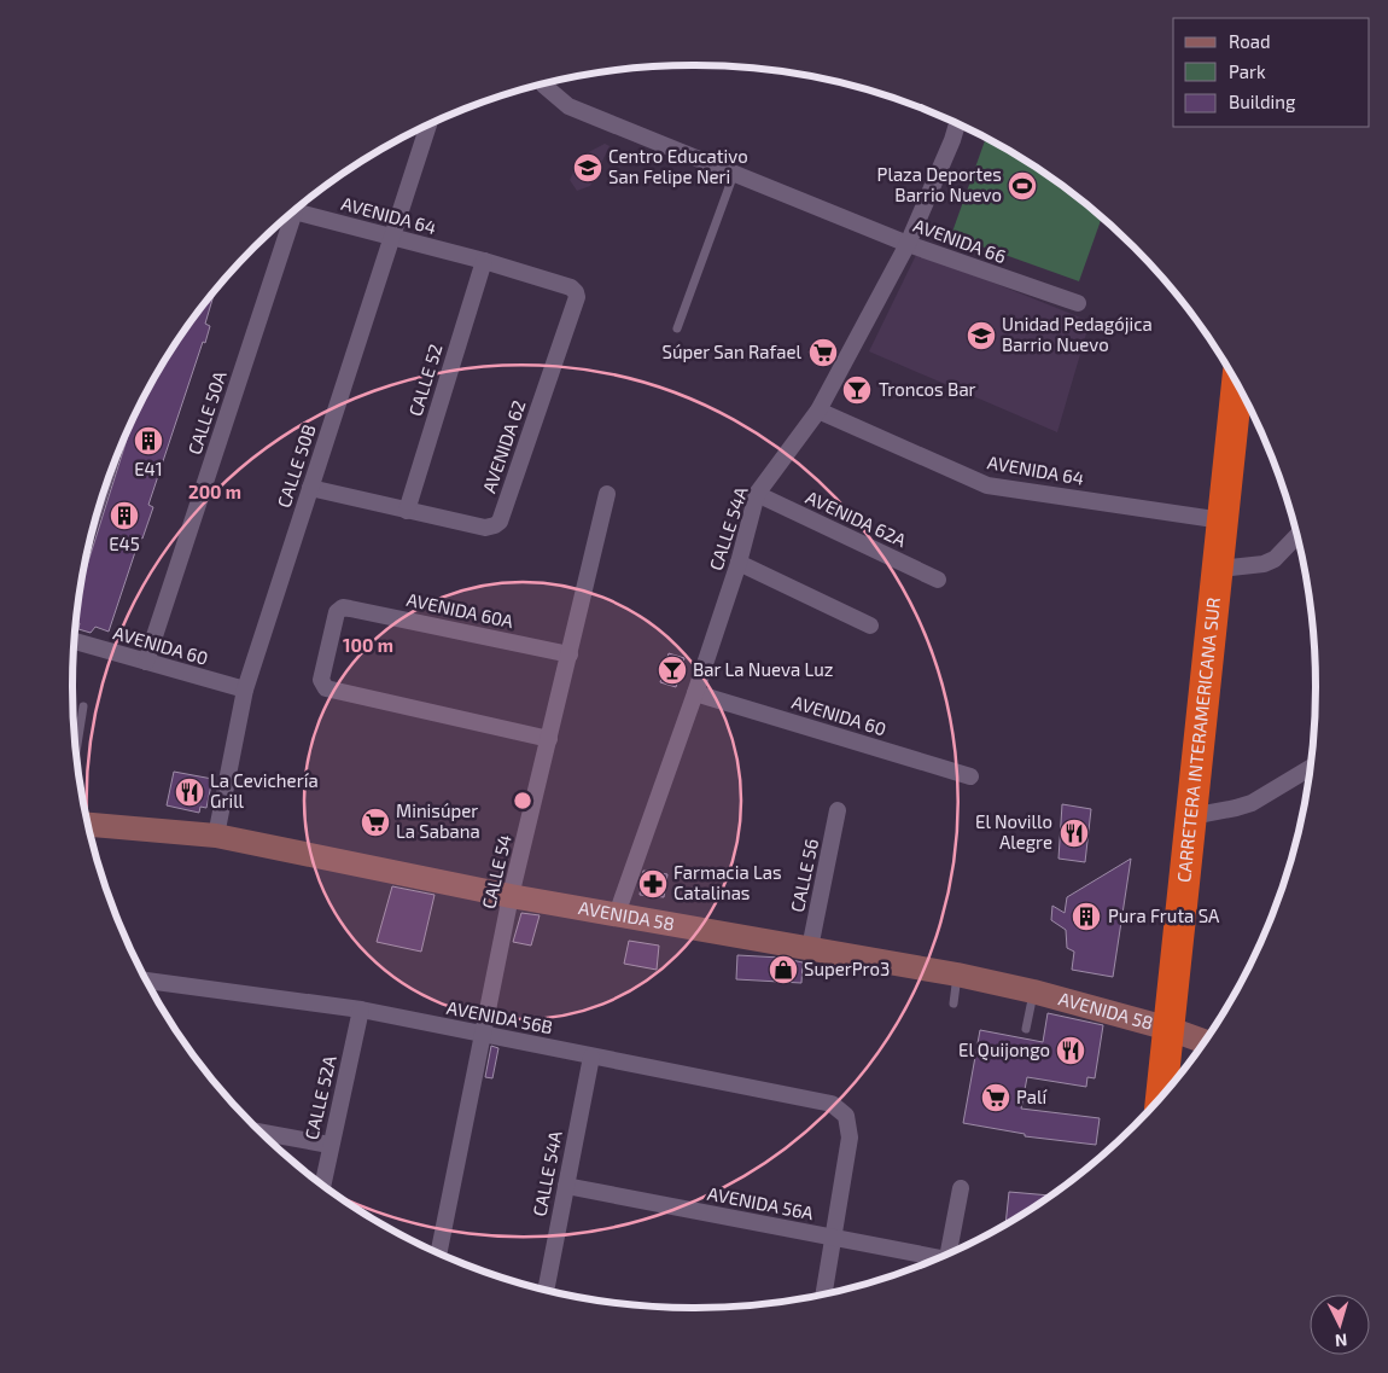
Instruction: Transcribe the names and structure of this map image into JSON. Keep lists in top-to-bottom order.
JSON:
{
  "streets": {
    "highway": ["CARRETERA INTERAMERICANA SUR"],
    "main road": ["AVENIDA 58"],
    "street": [
      "AVENIDA 64",
      "AVENIDA 66",
      "CALLE 52",
      "CALLE 50A",
      "AVENIDA 62",
      "CALLE 50B",
      "AVENIDA 62A",
      "CALLE 54A",
      "AVENIDA 60A",
      "AVENIDA 60",
      "CALLE 54",
      "CALLE 56",
      "AVENIDA 56B",
      "CALLE 52A",
      "AVENIDA 56A"
    ]
  },
  "crossings": [
    ["AVENIDA 64", "CALLE 52"],
    ["AVENIDA 64", "AVENIDA 62"],
    ["AVENIDA 64", "CALLE 50B"],
    ["AVENIDA 64", "CALLE 54A"],
    ["AVENIDA 64", "CARRETERA INTERAMERICANA SUR"],
    ["AVENIDA 66", "CALLE 54A"],
    ["CALLE 52", "AVENIDA 62"],
    ["CALLE 50A", "AVENIDA 60"],
    ["AVENIDA 62", "CALLE 50B"],
    ["CALLE 50B", "AVENIDA 60"],
    ["CALLE 50B", "AVENIDA 58"],
    ["AVENIDA 62A", "CALLE 54A"],
    ["CALLE 54A", "AVENIDA 60"],
    ["CALLE 54A", "AVENIDA 58"],
    ["CALLE 54A", "AVENIDA 56B"],
    ["CALLE 54A", "AVENIDA 56A"],
    ["AVENIDA 60A", "CALLE 54"],
    ["CARRETERA INTERAMERICANA SUR", "AVENIDA 58"],
    ["CALLE 54", "AVENIDA 58"],
    ["CALLE 54", "AVENIDA 56B"],
    ["CALLE 56", "AVENIDA 58"],
    ["AVENIDA 56B", "CALLE 52A"],
    ["AVENIDA 56B", "AVENIDA 56A"]
  ],
  "places": {
    "school or university": ["Centro Educativo San Felipe Neri", "Unidad Pedagójica Barrio Nuevo"],
    "sports": ["Plaza Deportes Barrio Nuevo"],
    "supermarket": ["Súper San Rafael", "Minisúper La Sabana", "Palí"],
    "bar": ["Troncos Bar", "Bar La Nueva Luz"],
    "building": ["E41", "E45", "Pura Fruta SA"],
    "restaurant": ["La Cevichería Grill", "El Novillo Alegre", "El Quijongo"],
    "pharmacy": ["Farmacia Las Catalinas"],
    "shop": ["SuperPro3"]
  },
  "legend": ["Road", "Park", "Building"],
  "north": "bottom",
  "rings": ["200 m", "100 m"]
}
